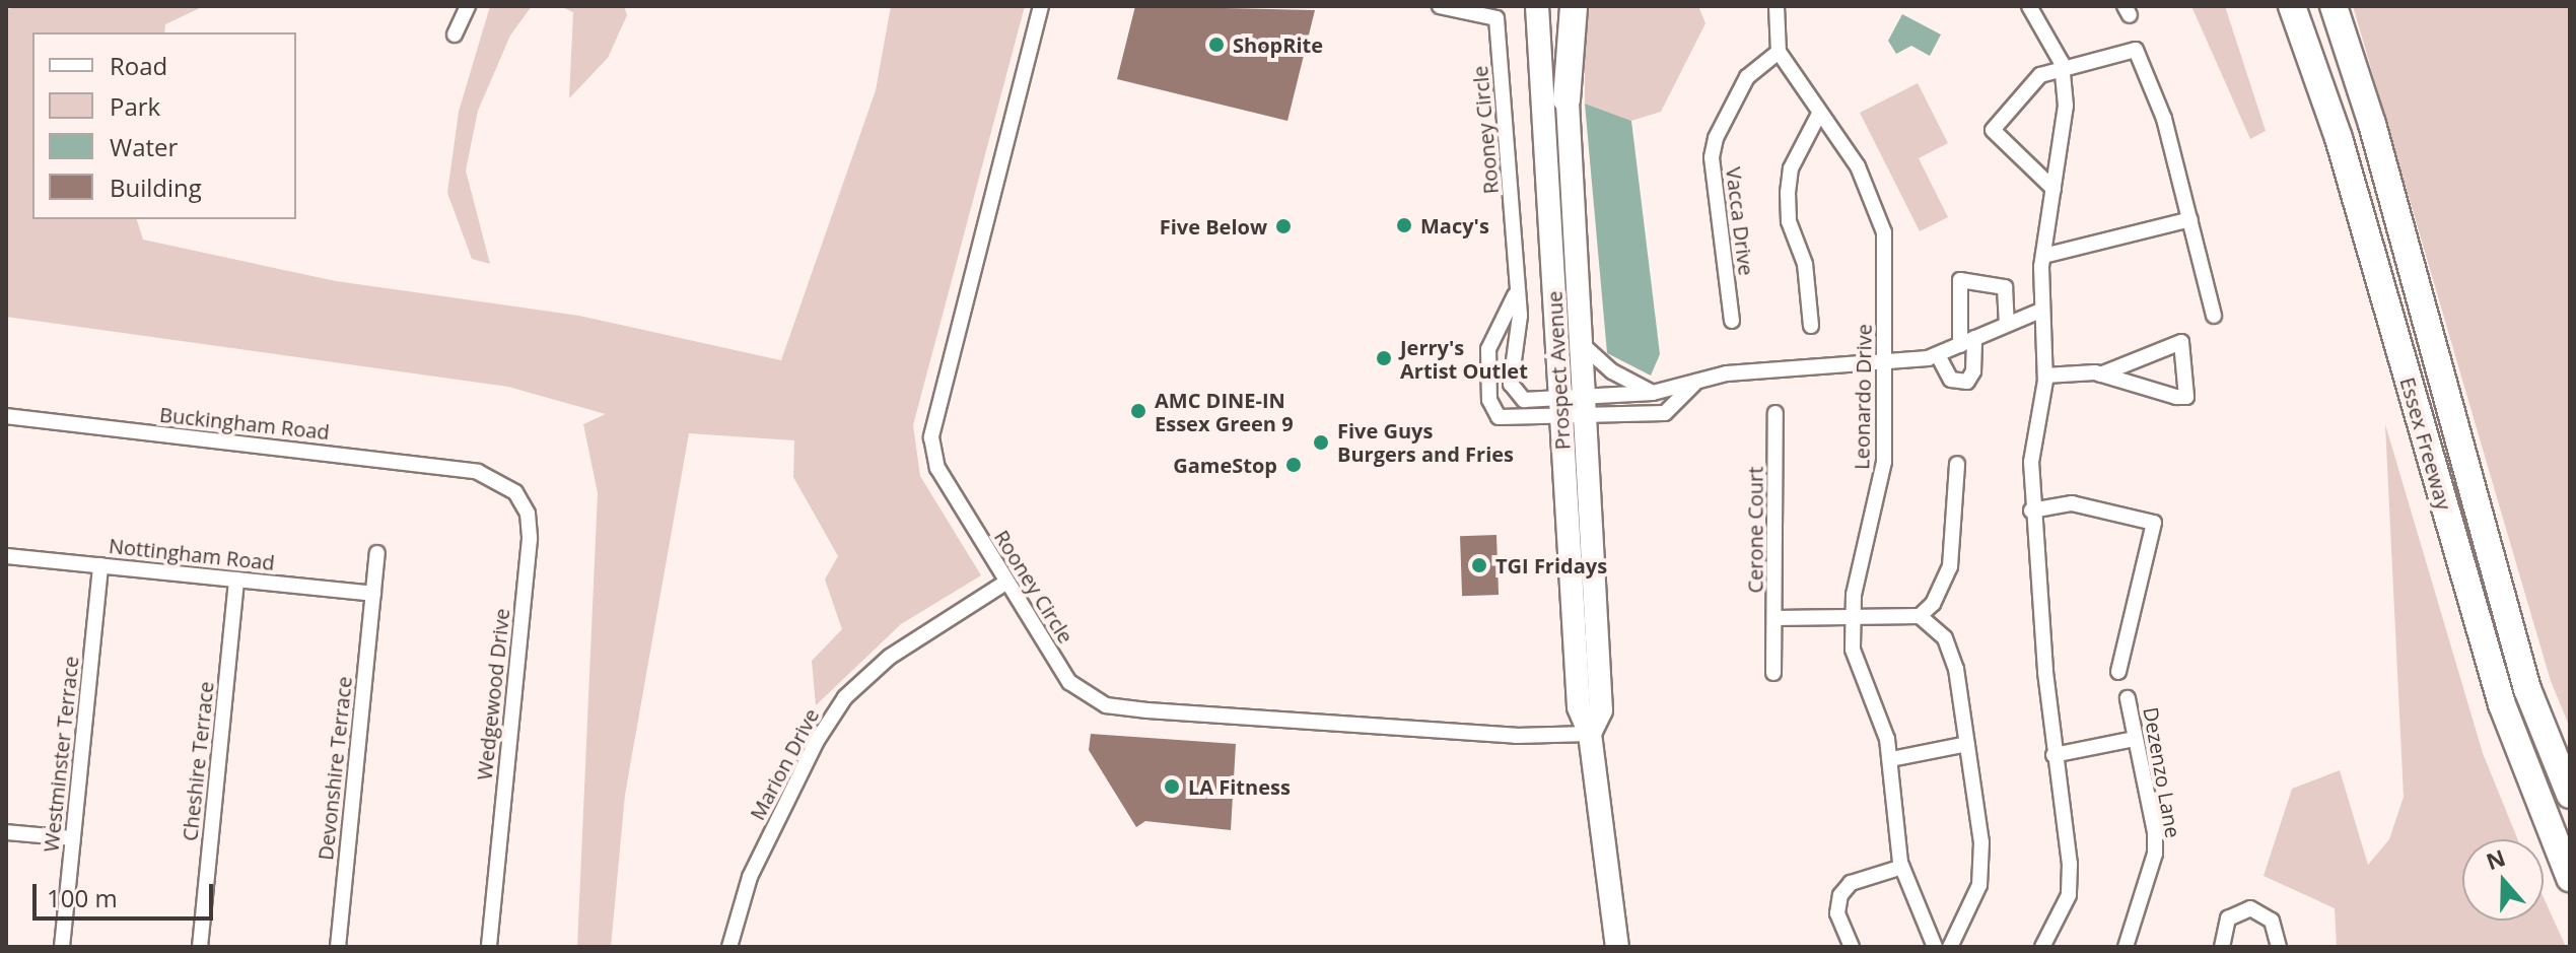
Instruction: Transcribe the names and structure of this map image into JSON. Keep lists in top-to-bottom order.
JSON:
{
  "streets": {
    "highway": ["Essex Freeway"],
    "main road": ["Prospect Avenue"],
    "street": [
      "Rooney Circle",
      "Vacca Drive",
      "Leonardo Drive",
      "Buckingham Road",
      "Cerone Court",
      "Nottingham Road",
      "Wedgewood Drive",
      "Westminster Terrace",
      "Cheshire Terrace",
      "Marion Drive",
      "Devonshire Terrace",
      "Dezenzo Lane"
    ]
  },
  "crossings": [
    ["Rooney Circle", "Prospect Avenue"],
    ["Rooney Circle", "Marion Drive"],
    ["Vacca Drive", "Leonardo Drive"],
    ["Leonardo Drive", "Cerone Court"],
    ["Buckingham Road", "Wedgewood Drive"],
    ["Nottingham Road", "Westminster Terrace"],
    ["Nottingham Road", "Cheshire Terrace"],
    ["Nottingham Road", "Devonshire Terrace"]
  ],
  "places": [
    "ShopRite",
    "Macy's",
    "Five Below",
    "Jerry's Artist Outlet",
    "AMC DINE-IN Essex Green 9",
    "Five Guys Burgers and Fries",
    "GameStop",
    "TGI Fridays",
    "LA Fitness"
  ],
  "legend": [
    "Road",
    "Park",
    "Water",
    "Building"
  ],
  "scale_bar": "100 m",
  "north": "top"
}
